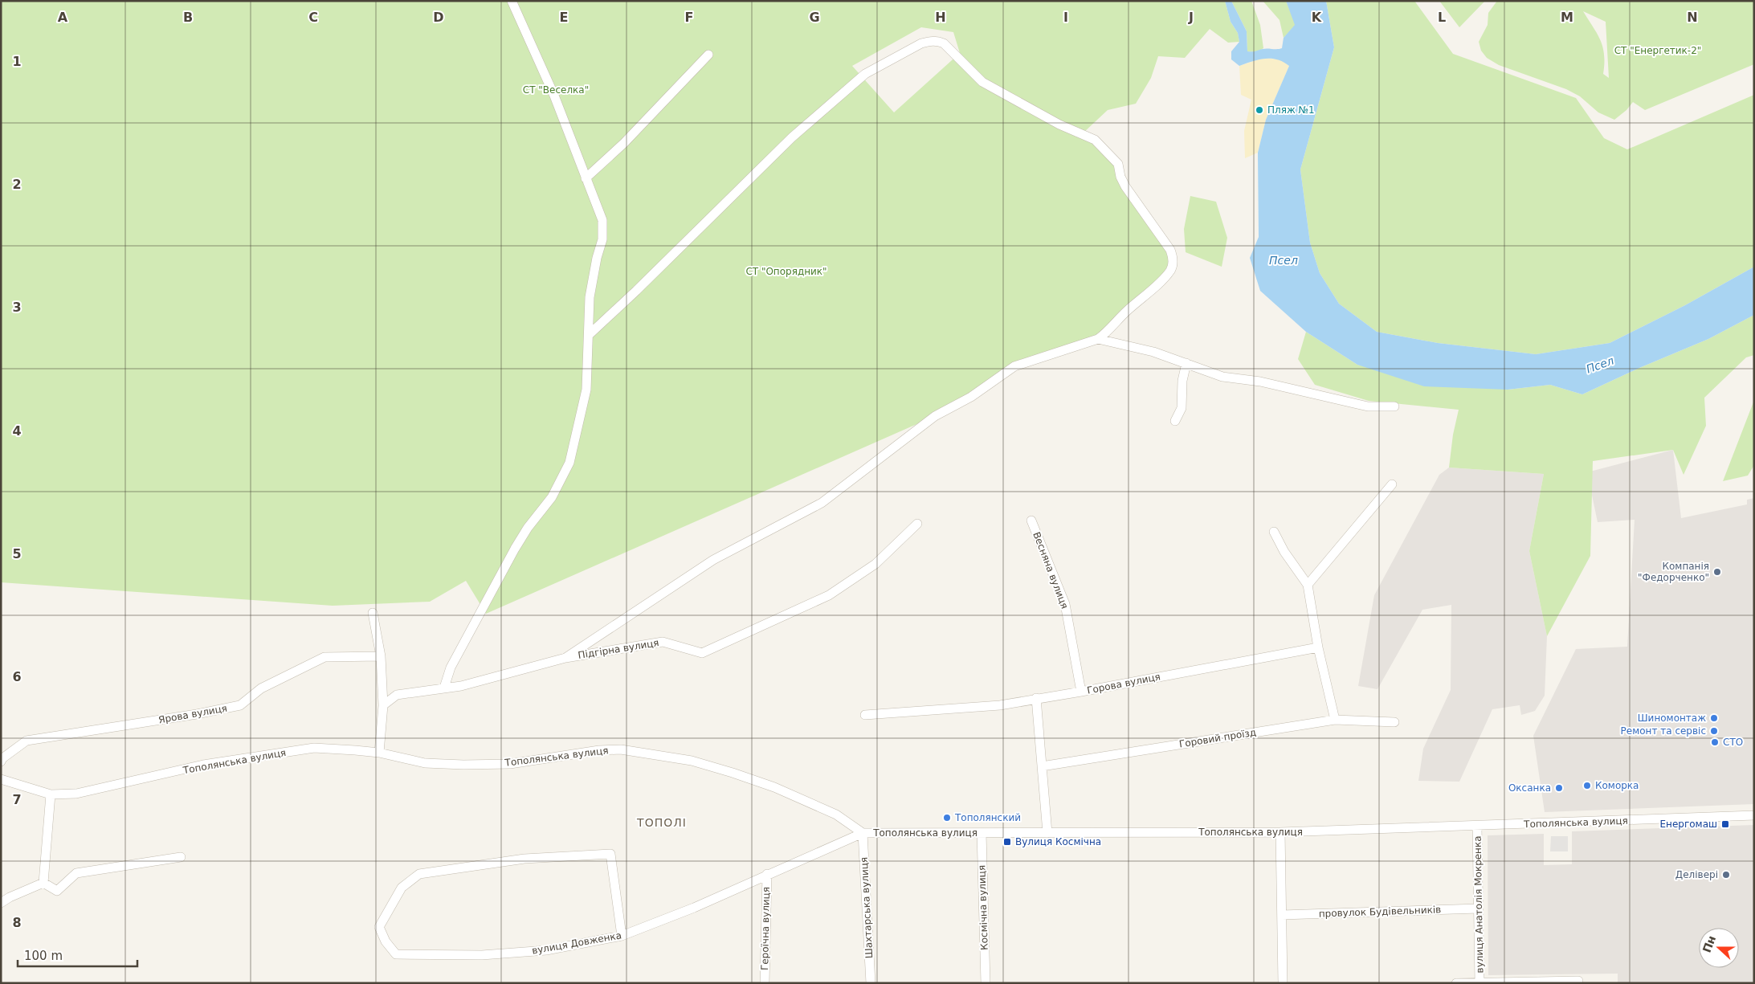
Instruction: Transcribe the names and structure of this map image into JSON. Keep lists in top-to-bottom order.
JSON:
{
  "streets": {
    "street": [
      "Весняна вулиця",
      "Підгірна вулиця",
      "Горова вулиця",
      "Ярова вулиця",
      "Горовий проїзд",
      "Тополянська вулиця",
      "вулиця Анатолія Мокренка",
      "Шахтарська вулиця",
      "Космічна вулиця",
      "провулок Будівельників",
      "Героїчна вулиця",
      "вулиця Довженка"
    ]
  },
  "crossings": [
    ["Весняна вулиця", "Горова вулиця"],
    ["Тополянська вулиця", "вулиця Анатолія Мокренка"],
    ["Тополянська вулиця", "Шахтарська вулиця"],
    ["Тополянська вулиця", "Космічна вулиця"],
    ["Тополянська вулиця", "вулиця Довженка"],
    ["вулиця Анатолія Мокренка", "провулок Будівельників"],
    ["Шахтарська вулиця", "вулиця Довженка"],
    ["Героїчна вулиця", "вулиця Довженка"]
  ],
  "districts": ["ТОПОЛІ"],
  "water": ["Псел"],
  "parks": ["СТ \"Енергетик-2\"", "СТ \"Веселка\"", "СТ \"Опорядник\""],
  "places": {
    "other": [
      "Пляж №1",
      "Компанія \"Федорченко\"",
      "Шиномонтаж",
      "Ремонт та сервіс",
      "СТО",
      "Коморка",
      "Оксанка",
      "Тополянский",
      "Делівері"
    ],
    "transit": ["Енергомаш", "Вулиця Космічна"]
  },
  "scale_bar": "100 m",
  "north": "left",
  "grid": {
    "columns": [
      "A",
      "B",
      "C",
      "D",
      "E",
      "F",
      "G",
      "H",
      "I",
      "J",
      "K",
      "L",
      "M",
      "N"
    ],
    "rows": [
      "1",
      "2",
      "3",
      "4",
      "5",
      "6",
      "7",
      "8"
    ]
  }
}
